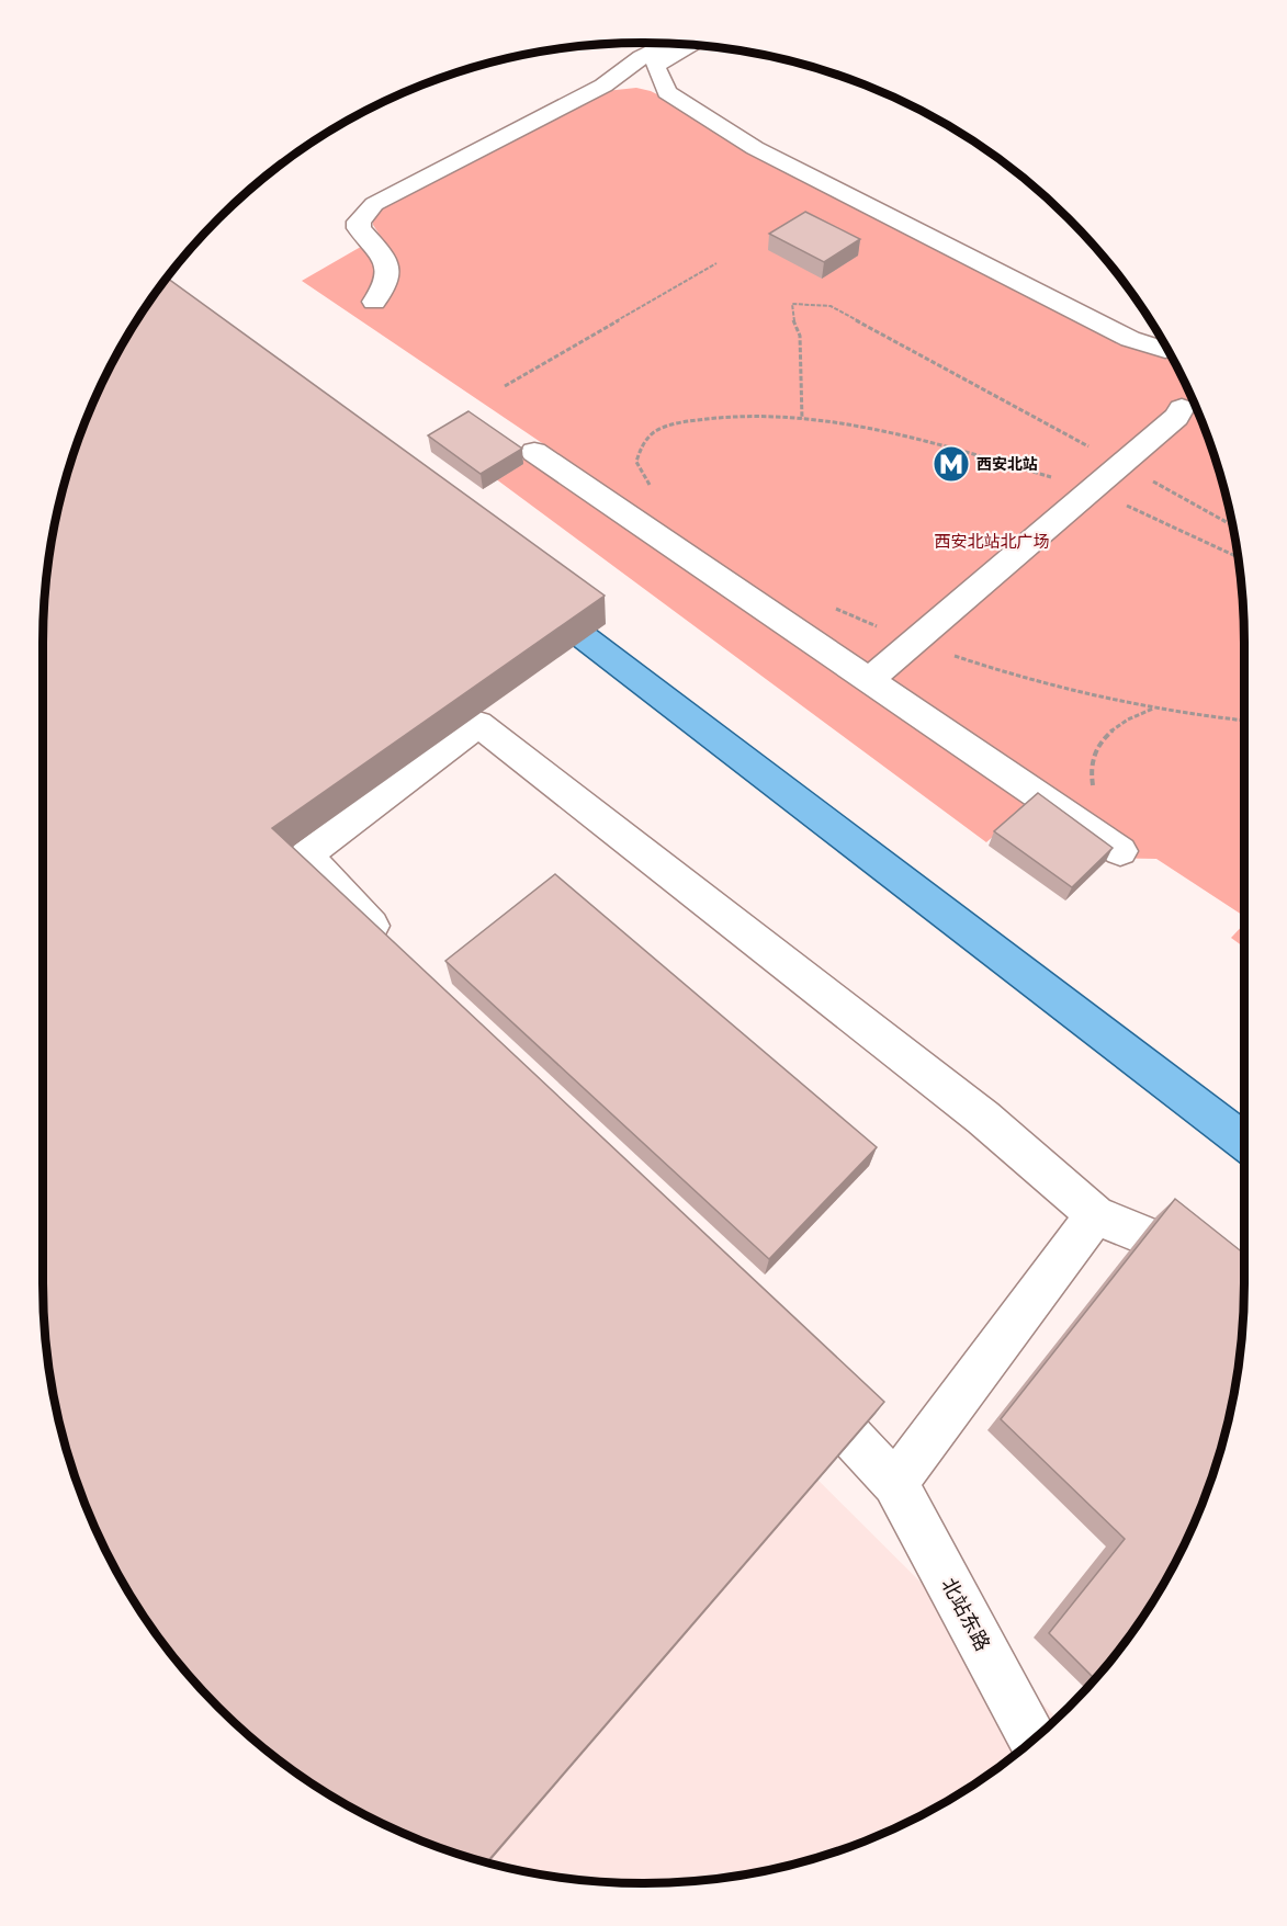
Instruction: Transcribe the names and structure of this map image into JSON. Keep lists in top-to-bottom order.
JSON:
{
  "streets": {
    "street": ["北站东路"]
  },
  "parks": ["西安北站北广场"],
  "places": {
    "metro station": ["西安北站"]
  }
}
